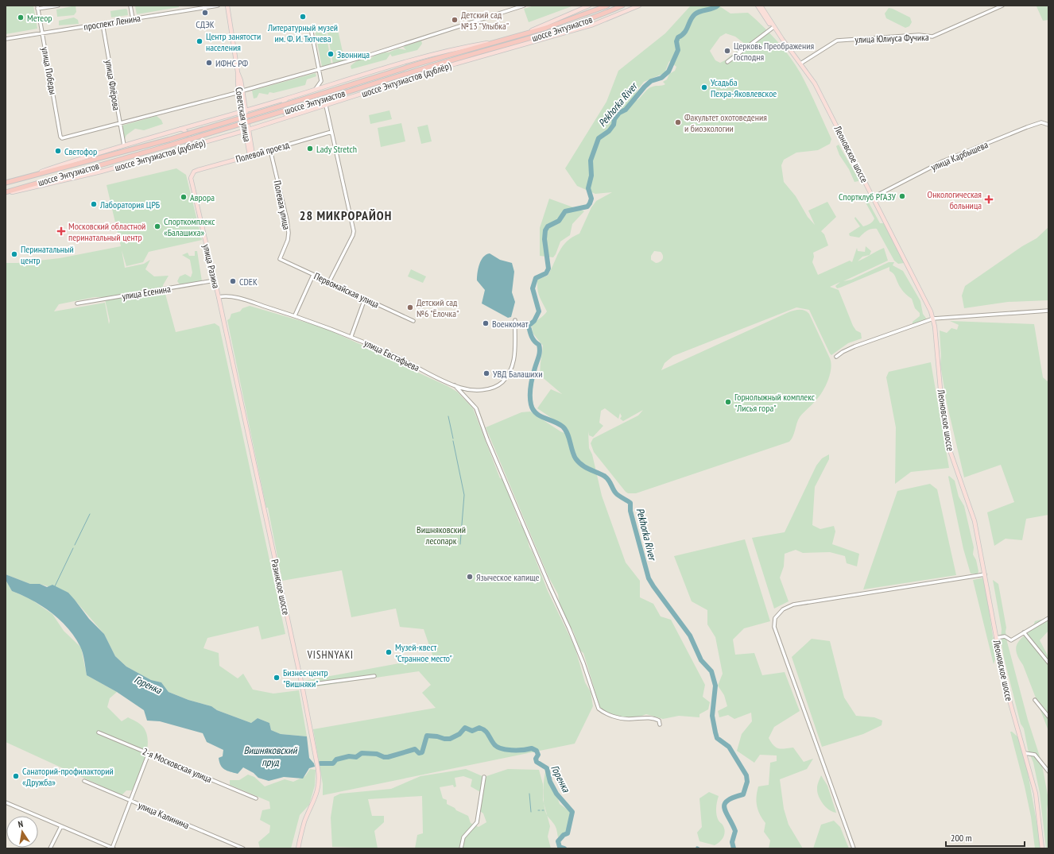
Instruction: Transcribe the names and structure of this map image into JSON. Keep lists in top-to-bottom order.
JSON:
{
  "streets": {
    "highway": ["шоссе Энтузиастов"],
    "main road": [
      "шоссе Энтузиастов (дублёр)",
      "Советская улица",
      "Полевой проезд",
      "Леоновское шоссе",
      "улица Разина",
      "Разинское шоссе"
    ],
    "street": [
      "проспект Ленина",
      "улица Юлиуса Фучика",
      "улица Победы",
      "улица Флёрова",
      "улица Карбышева",
      "Полевая улица",
      "Первомайская улица",
      "улица Есенина",
      "улица Евстафьева",
      "2-я Московская улица",
      "улица Калинина"
    ]
  },
  "crossings": [
    ["проспект Ленина", "улица Победы"],
    ["проспект Ленина", "улица Флёрова"],
    ["шоссе Энтузиастов", "шоссе Энтузиастов (дублёр)"],
    ["улица Юлиуса Фучика", "Леоновское шоссе"],
    ["улица Победы", "улица Флёрова"],
    ["шоссе Энтузиастов (дублёр)", "улица Флёрова"],
    ["шоссе Энтузиастов (дублёр)", "Советская улица"],
    ["Советская улица", "Полевой проезд"],
    ["Полевой проезд", "Полевая улица"],
    ["Полевой проезд", "улица Разина"],
    ["Леоновское шоссе", "улица Карбышева"],
    ["Полевая улица", "Первомайская улица"],
    ["улица Разина", "улица Есенина"],
    ["улица Разина", "улица Евстафьева"],
    ["улица Разина", "Разинское шоссе"]
  ],
  "districts": ["28 МИКРОРАЙОН", "VISHNYAKI"],
  "water": ["Pekhorka River", "Горенка", "Вишняковский пруд"],
  "parks": ["Вишняковский лесопарк"],
  "places": {
    "other": [
      "СДЭК",
      "Литературный музей им. Ф. И. Тютчева",
      "Метеор",
      "Детский сад №13 \"Улыбка\"",
      "Центр занятости населения",
      "Церковь Преображения Господня",
      "Звонница",
      "ИФНС РФ",
      "Усадьба Пехра-Яковлевское",
      "Факультет охотоведения и биоэкологии",
      "Lady Stretch",
      "Светофор",
      "Спортклуб РГАЗУ",
      "Аврора",
      "Лаборатория ЦРБ",
      "Спорткомплекс «Балашиха»",
      "Перинатальный центр",
      "CDEK",
      "Детский сад №6 \"Ёлочка\"",
      "Военкомат",
      "УВД Балашихи",
      "Горнолыжный комплекс \"Лисья гора\"",
      "Языческое капище",
      "Музей-квест \"Странное место\"",
      "Бизнес-центр \"Вишняки\"",
      "Санаторий-профилакторий «Дружба»"
    ],
    "health": ["Онкологическая больница", "Московский областной перинатальный центр"]
  },
  "scale_bar": "200 m",
  "north": "top"
}
